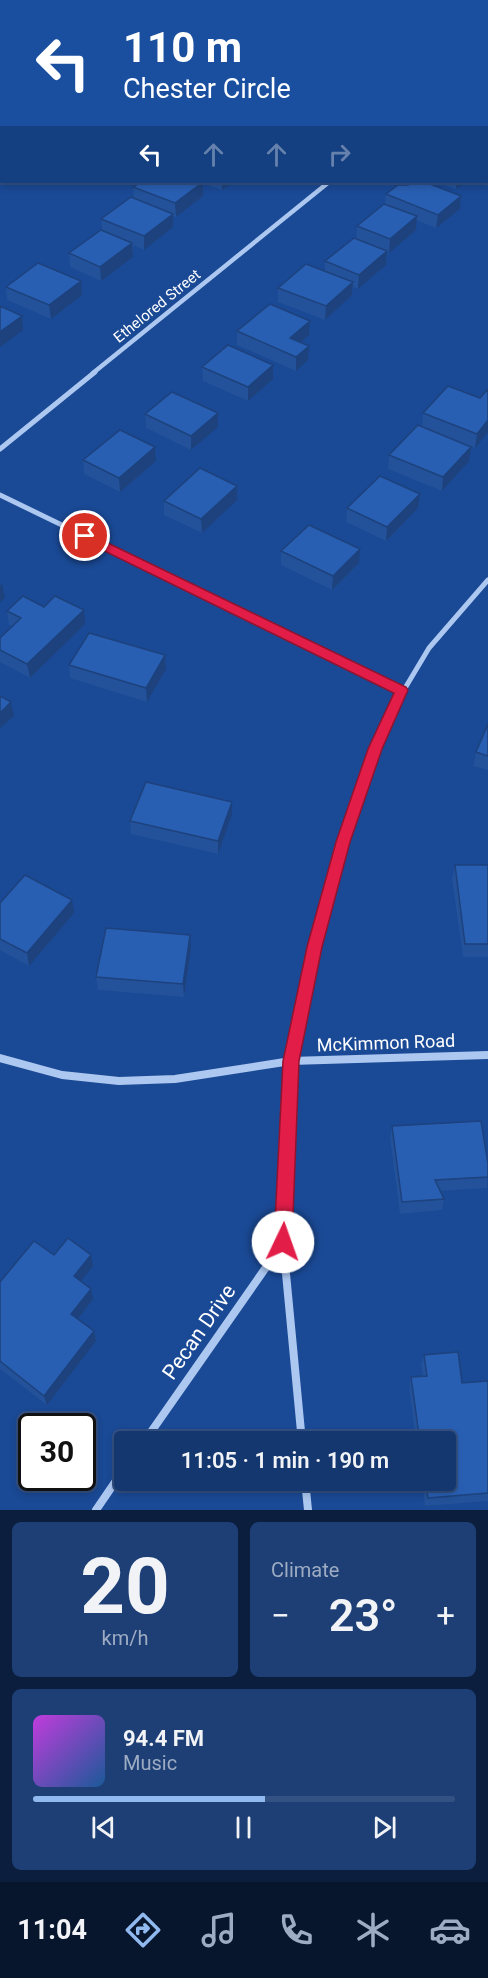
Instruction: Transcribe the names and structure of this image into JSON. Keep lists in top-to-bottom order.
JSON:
{
  "streets": {
    "street": ["Ethelored Street", "McKimmon Road", "Pecan Drive"]
  },
  "page": {
    "turn": ["110 m", "Chester Circle"],
    "limit": "30",
    "trip": "11:05 · 1 min · 190 m",
    "tile": [
      ["20", "km/h"],
      "Climate"
    ],
    "heat": ["−", "23°", "+"],
    "song": ["94.4 FM", "Music"],
    "tabs": "11:04"
  }
}
